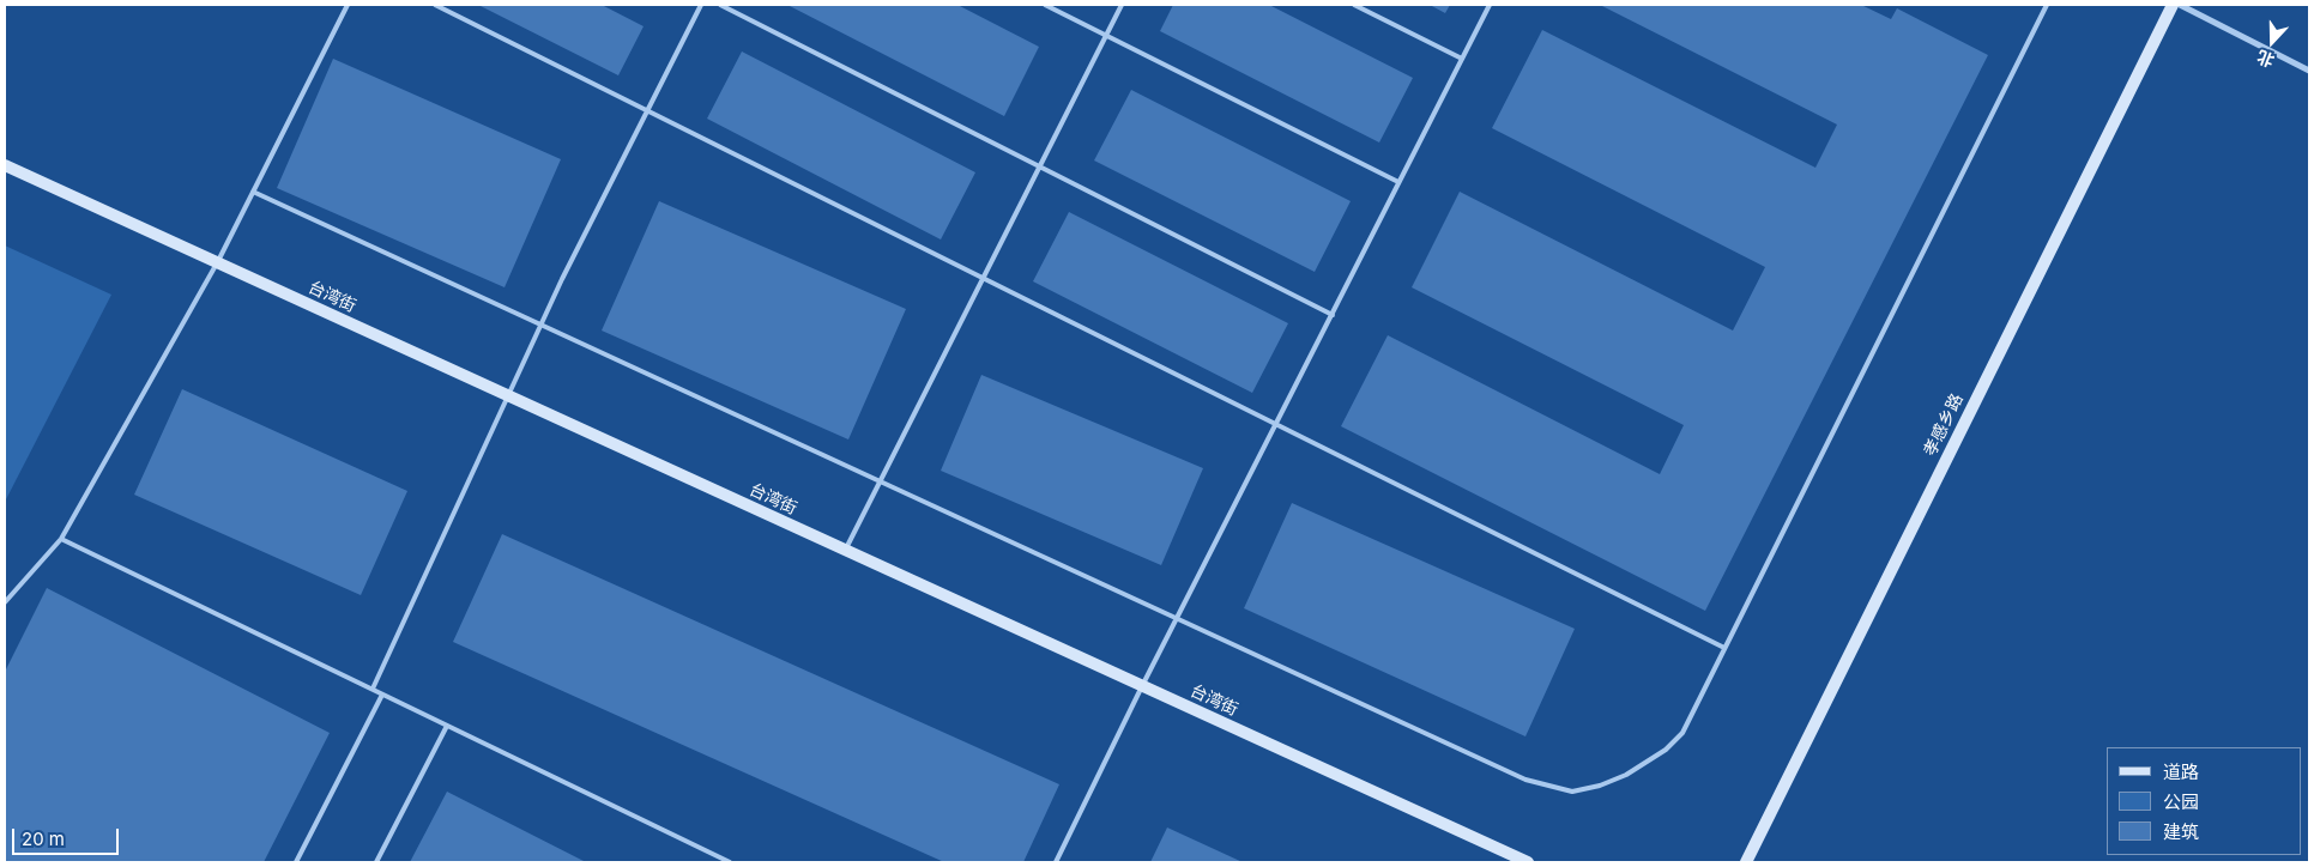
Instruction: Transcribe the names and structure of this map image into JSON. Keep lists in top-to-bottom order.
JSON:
{
  "streets": {
    "main road": ["台湾街", "孝感乡路"]
  },
  "legend": ["道路", "公园", "建筑"],
  "scale_bar": "20 m",
  "north": "bottom"
}
